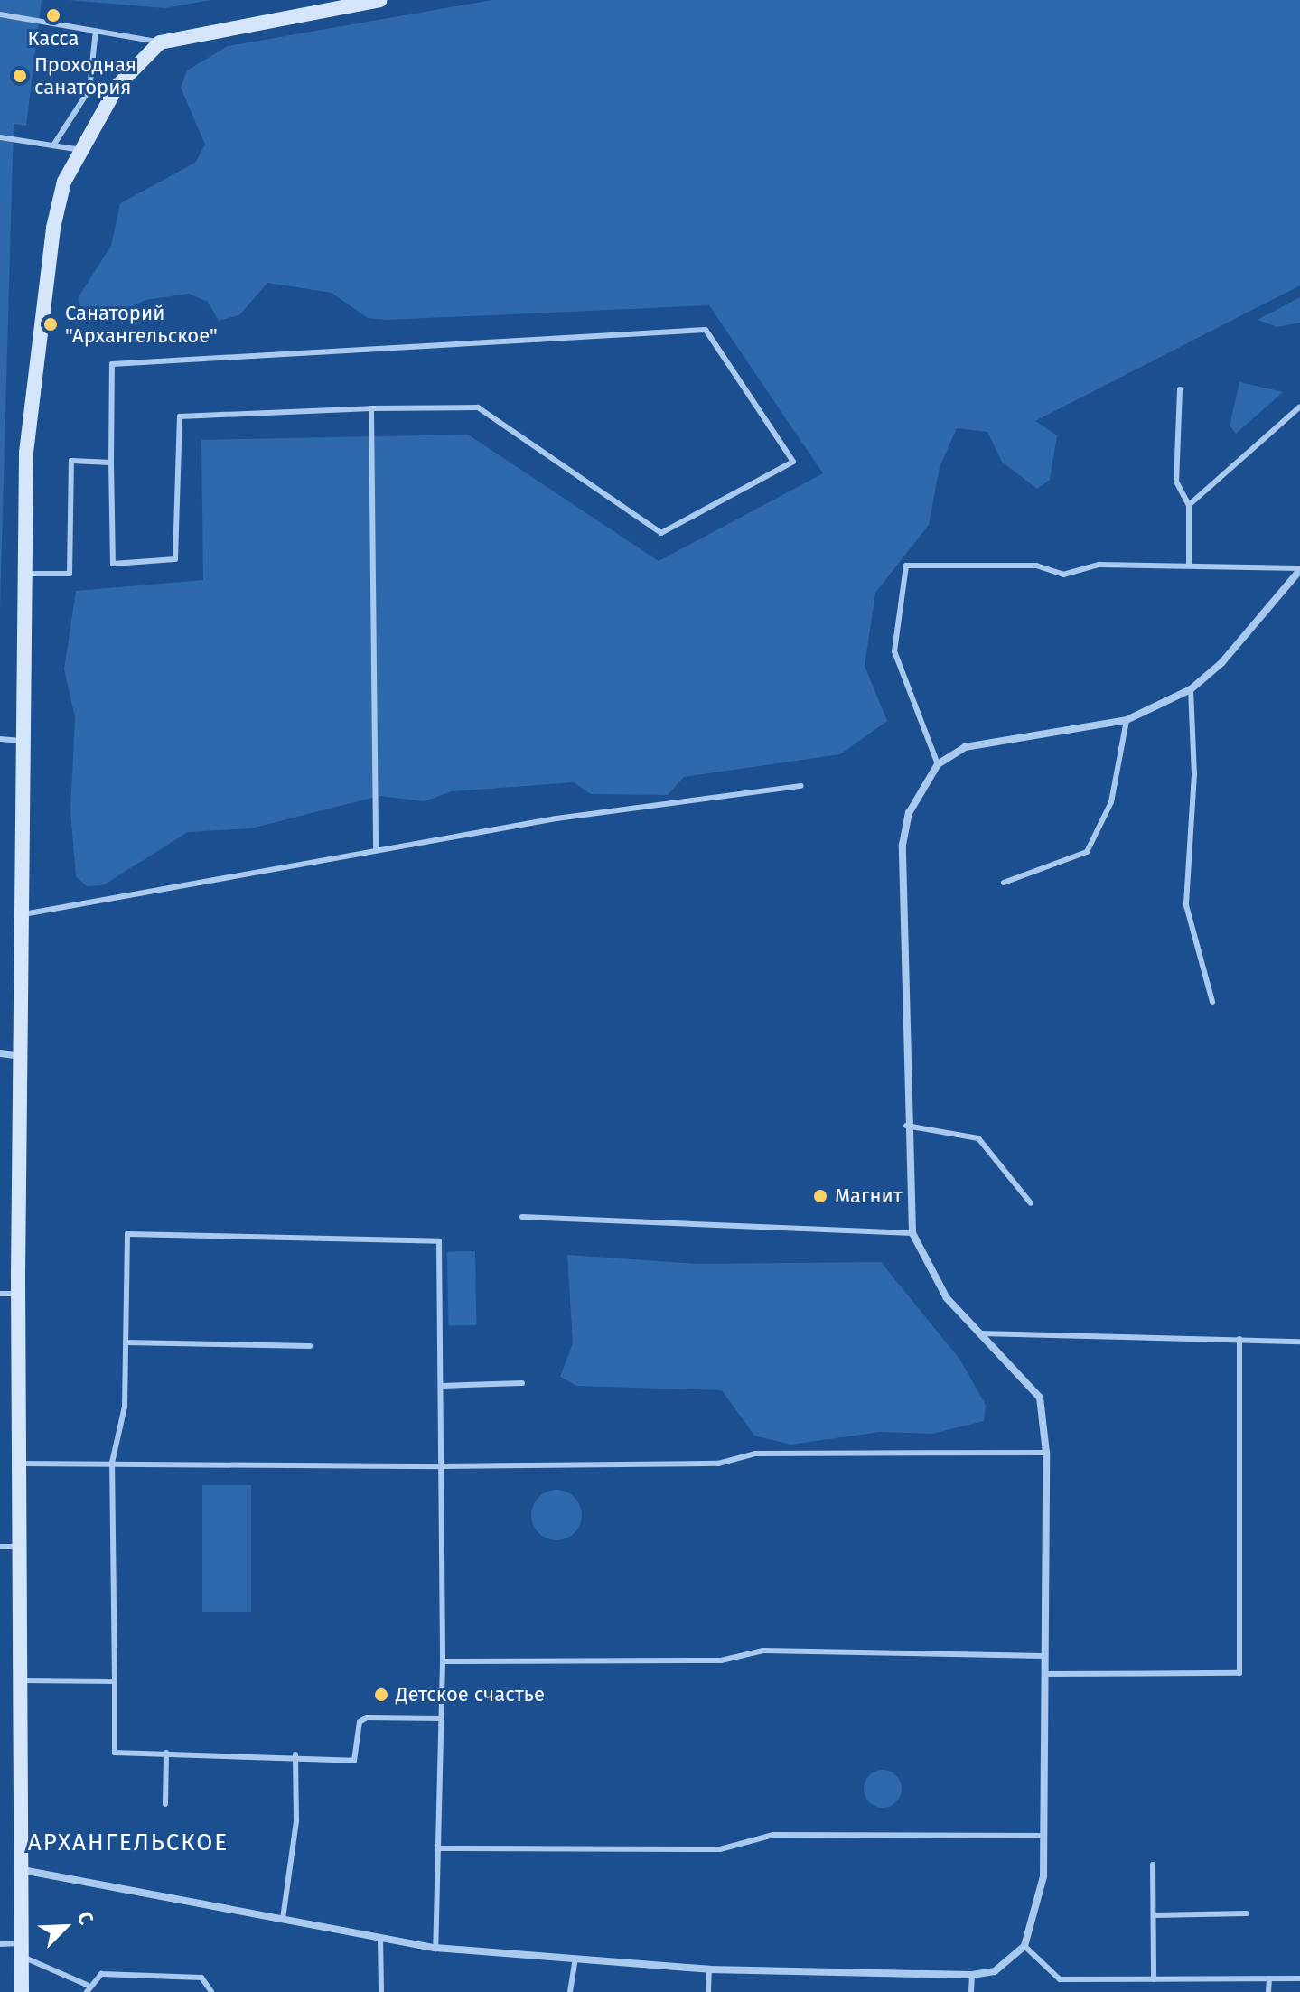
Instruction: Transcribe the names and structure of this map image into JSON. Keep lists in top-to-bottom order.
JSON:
{
  "districts": ["АРХАНГЕЛЬСКОЕ"],
  "places": [
    "Касса",
    "Проходная санатория",
    "Санаторий \"Архангельское\"",
    "Магнит",
    "Детское счастье"
  ],
  "north": "top right"
}
